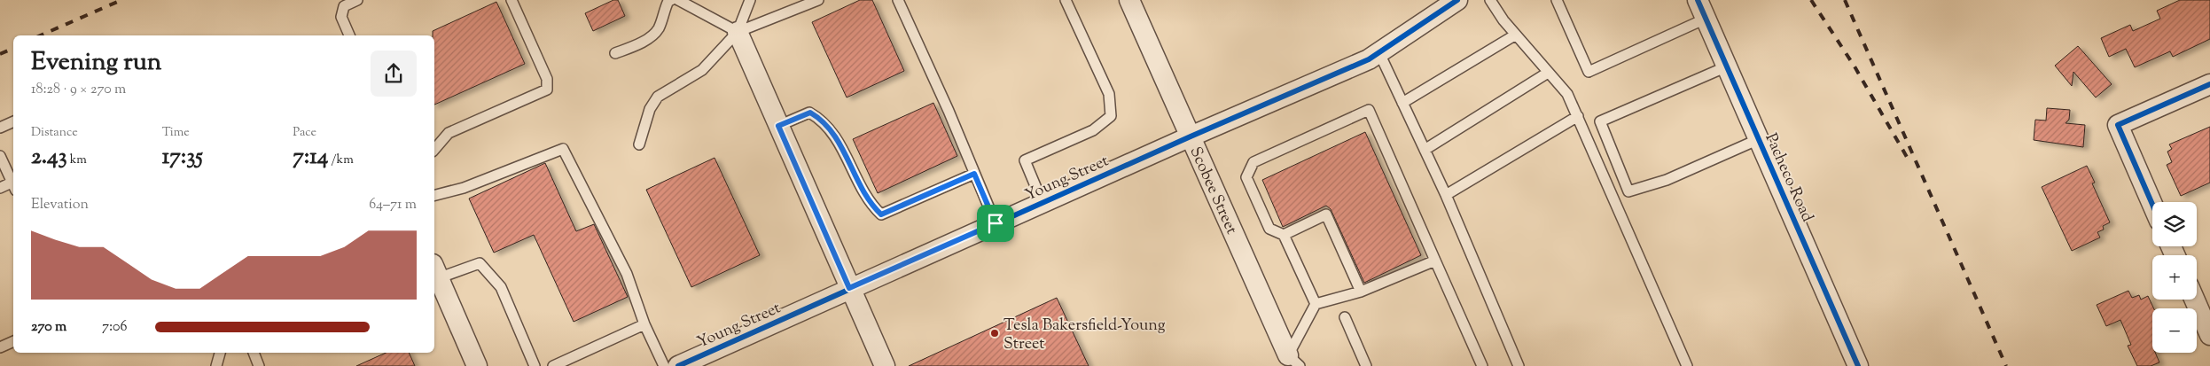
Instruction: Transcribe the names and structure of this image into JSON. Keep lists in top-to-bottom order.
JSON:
{
  "streets": {
    "street": ["Young Street", "Pacheco Road", "Scobee Street"]
  },
  "crossings": [
    ["Young Street", "Scobee Street"]
  ],
  "places": ["Tesla Bakersfield-Young Street"],
  "page": {
    "heading": ["Evening run", "18:28 · 9 × 270 m"],
    "stats": [
      ["Distance", "2.43 km"],
      ["Time", "17:35"],
      ["Pace", "7:14 /km"]
    ],
    "chart": ["Elevation", "64–71 m"],
    "map_buttons": ["+", "−"],
    "list": [
      {
        "name": "270 m",
        "note": "7:06"
      }
    ]
  }
}
